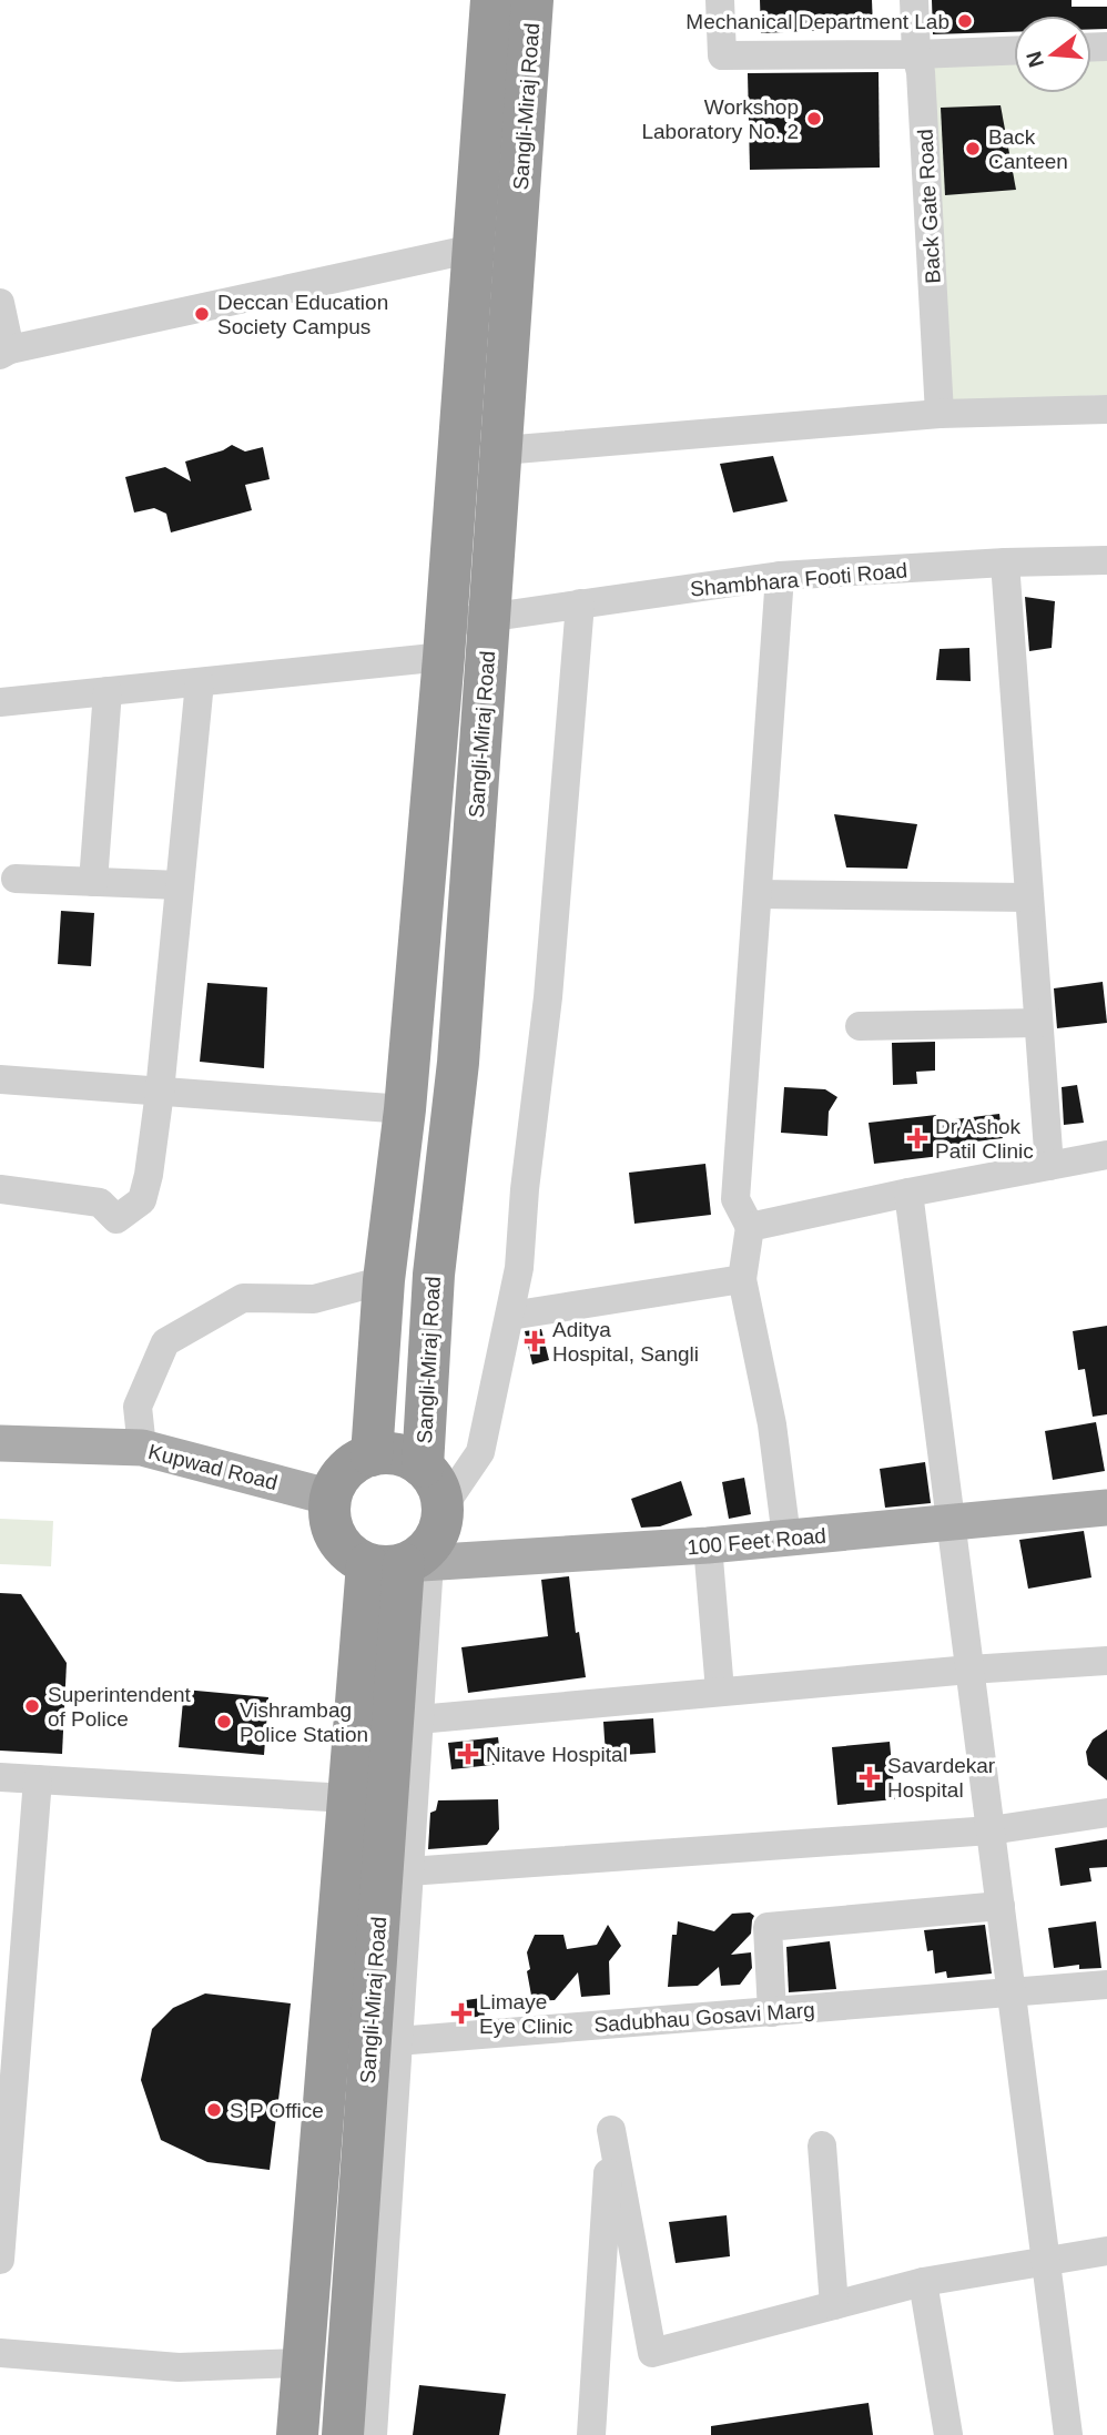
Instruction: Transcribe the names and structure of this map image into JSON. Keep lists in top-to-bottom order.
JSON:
{
  "streets": {
    "highway": ["Sangli-Miraj Road"],
    "main road": ["Kupwad Road", "100 Feet Road"],
    "street": ["Back Gate Road", "Shambhara Footi Road", "Sadubhau Gosavi Marg"]
  },
  "crossings": [
    ["Sangli-Miraj Road", "Shambhara Footi Road"],
    ["Sangli-Miraj Road", "Kupwad Road"],
    ["Sangli-Miraj Road", "100 Feet Road"],
    ["Kupwad Road", "100 Feet Road"]
  ],
  "places": {
    "other": [
      "Mechanical Department Lab",
      "Workshop Laboratory No. 2",
      "Back Canteen",
      "Deccan Education Society Campus",
      "Superintendent of Police",
      "Vishrambag Police Station",
      "S P Office"
    ],
    "health": [
      "Dr Ashok Patil Clinic",
      "Aditya Hospital, Sangli",
      "Nitave Hospital",
      "Savardekar Hospital",
      "Limaye Eye Clinic"
    ]
  },
  "north": "left"
}
